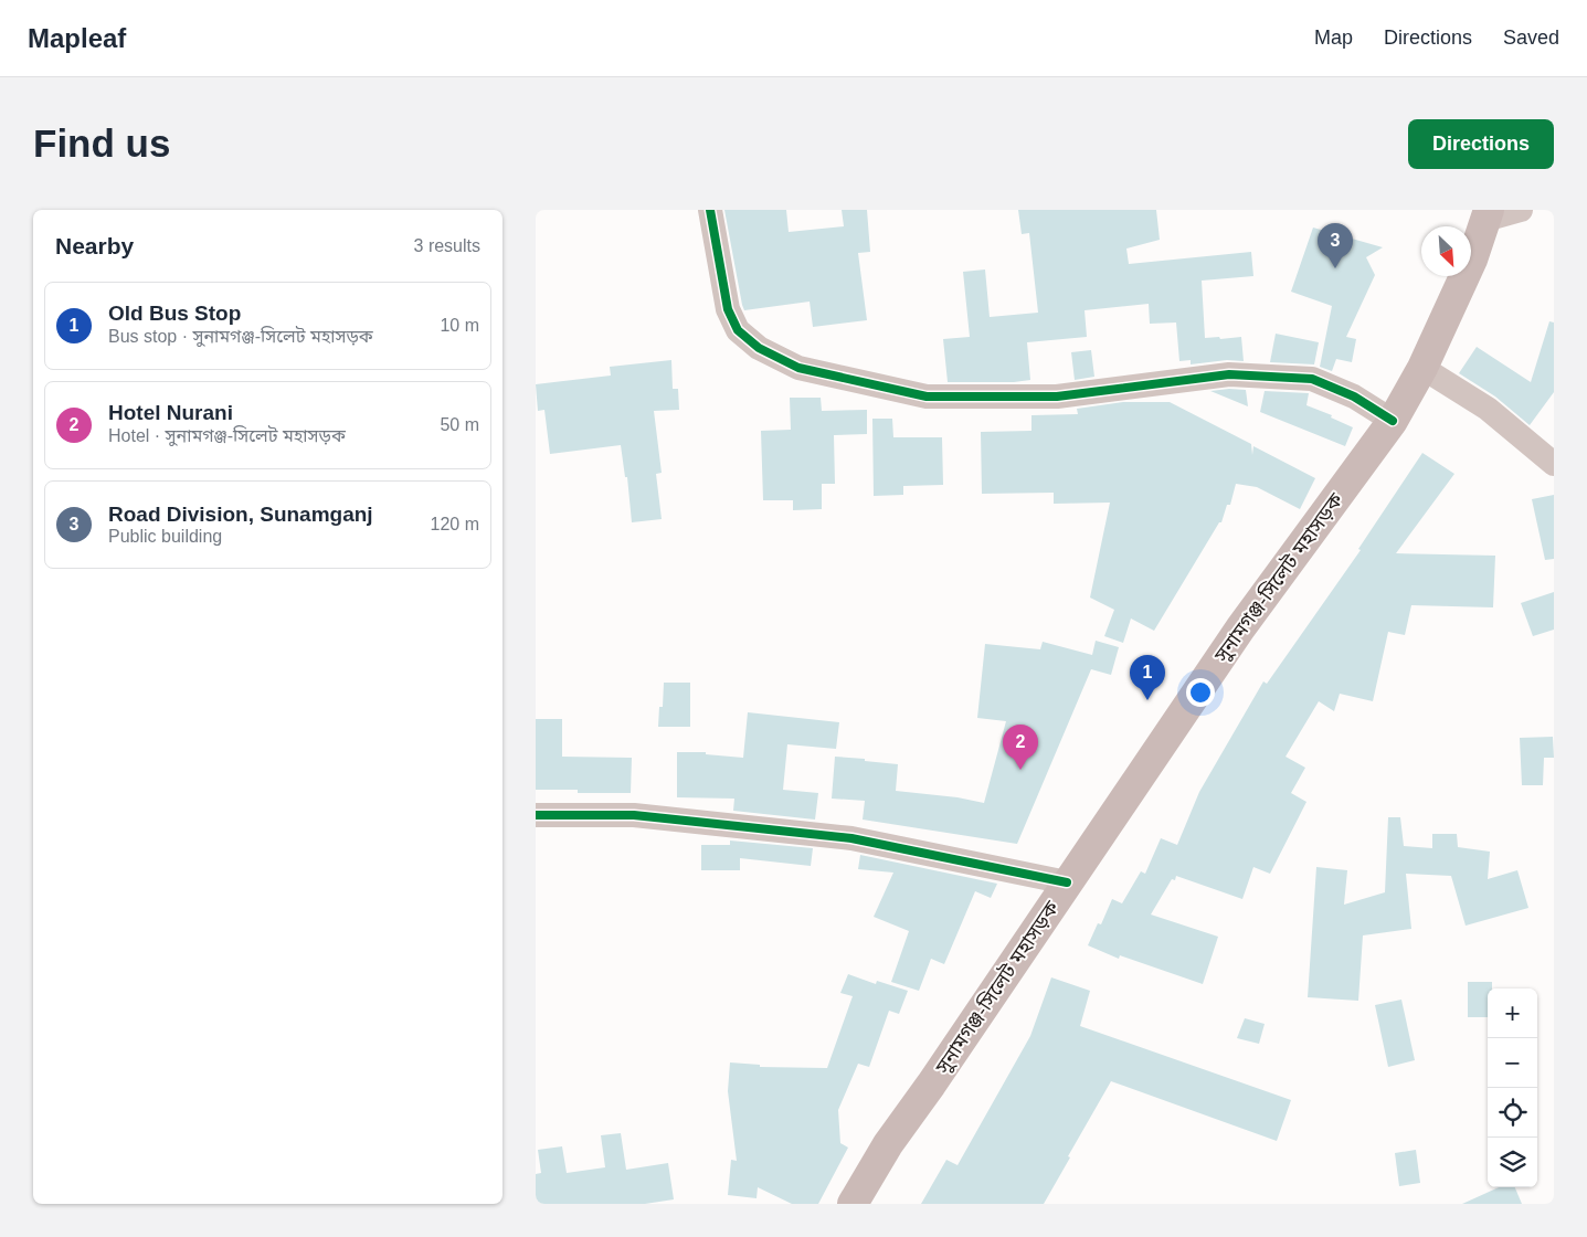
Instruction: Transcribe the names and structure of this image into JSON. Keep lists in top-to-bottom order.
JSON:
{
  "streets": {
    "main road": ["সুনামগঞ্জ-সিলেট মহাসড়ক"]
  },
  "north": "bottom right",
  "page": {
    "header": "Mapleaf",
    "nav": ["Map", "Directions", "Saved"],
    "buttons": "Directions",
    "title": "Find us",
    "heading": ["Nearby", "3 results"],
    "pins": ["3", "1", "2"],
    "list": [
      {
        "mark": "1",
        "name": "Old Bus Stop",
        "note": "Bus stop · সুনামগঞ্জ-সিলেট মহাসড়ক",
        "value": "10 m"
      },
      {
        "mark": "2",
        "name": "Hotel Nurani",
        "note": "Hotel · সুনামগঞ্জ-সিলেট মহাসড়ক",
        "value": "50 m"
      },
      {
        "mark": "3",
        "name": "Road Division, Sunamganj",
        "note": "Public building",
        "value": "120 m"
      }
    ],
    "map_buttons": ["+", "−"]
  }
}
